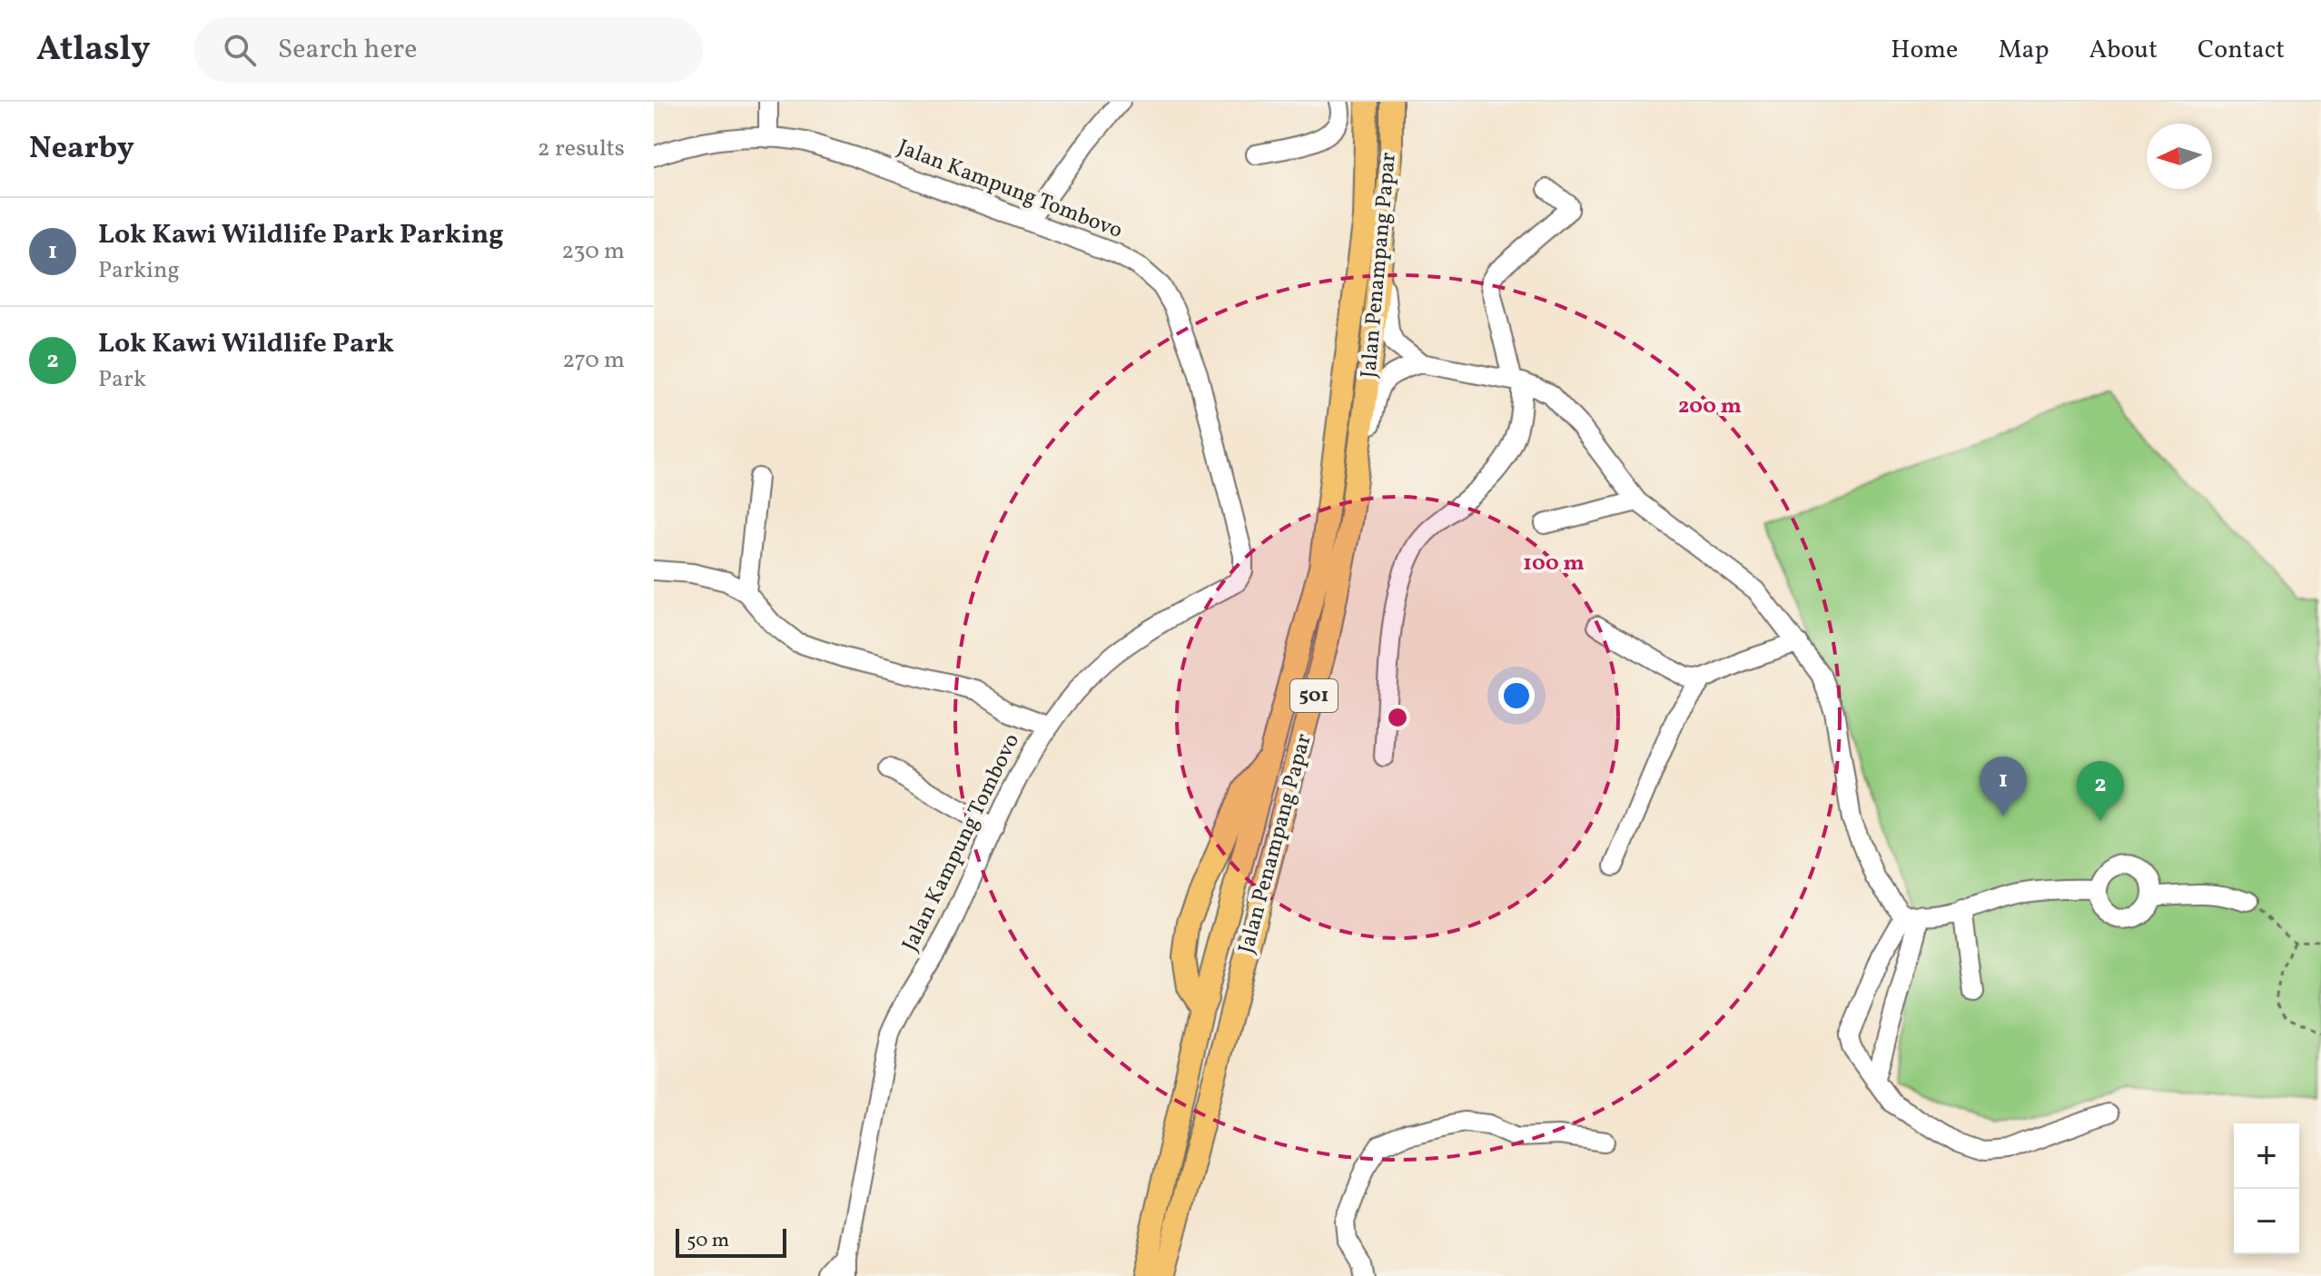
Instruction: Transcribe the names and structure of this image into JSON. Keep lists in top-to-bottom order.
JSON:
{
  "streets": {
    "main road": ["Jalan Penampang Papar", "501"],
    "street": ["Jalan Kampung Tombovo"]
  },
  "scale_bar": "50 m",
  "north": "left",
  "page": {
    "header": "Atlasly",
    "search": "Search here",
    "nav": [
      "Home",
      "Map",
      "About",
      "Contact"
    ],
    "heading": ["Nearby", "2 results"],
    "list": [
      {
        "mark": "1",
        "name": "Lok Kawi Wildlife Park Parking",
        "note": "Parking",
        "value": "230 m"
      },
      {
        "mark": "2",
        "name": "Lok Kawi Wildlife Park",
        "note": "Park",
        "value": "270 m"
      }
    ],
    "pins": ["1", "2"],
    "map_buttons": ["+", "−"],
    "scale": "50 m"
  },
  "rings": ["200 m", "100 m"]
}
